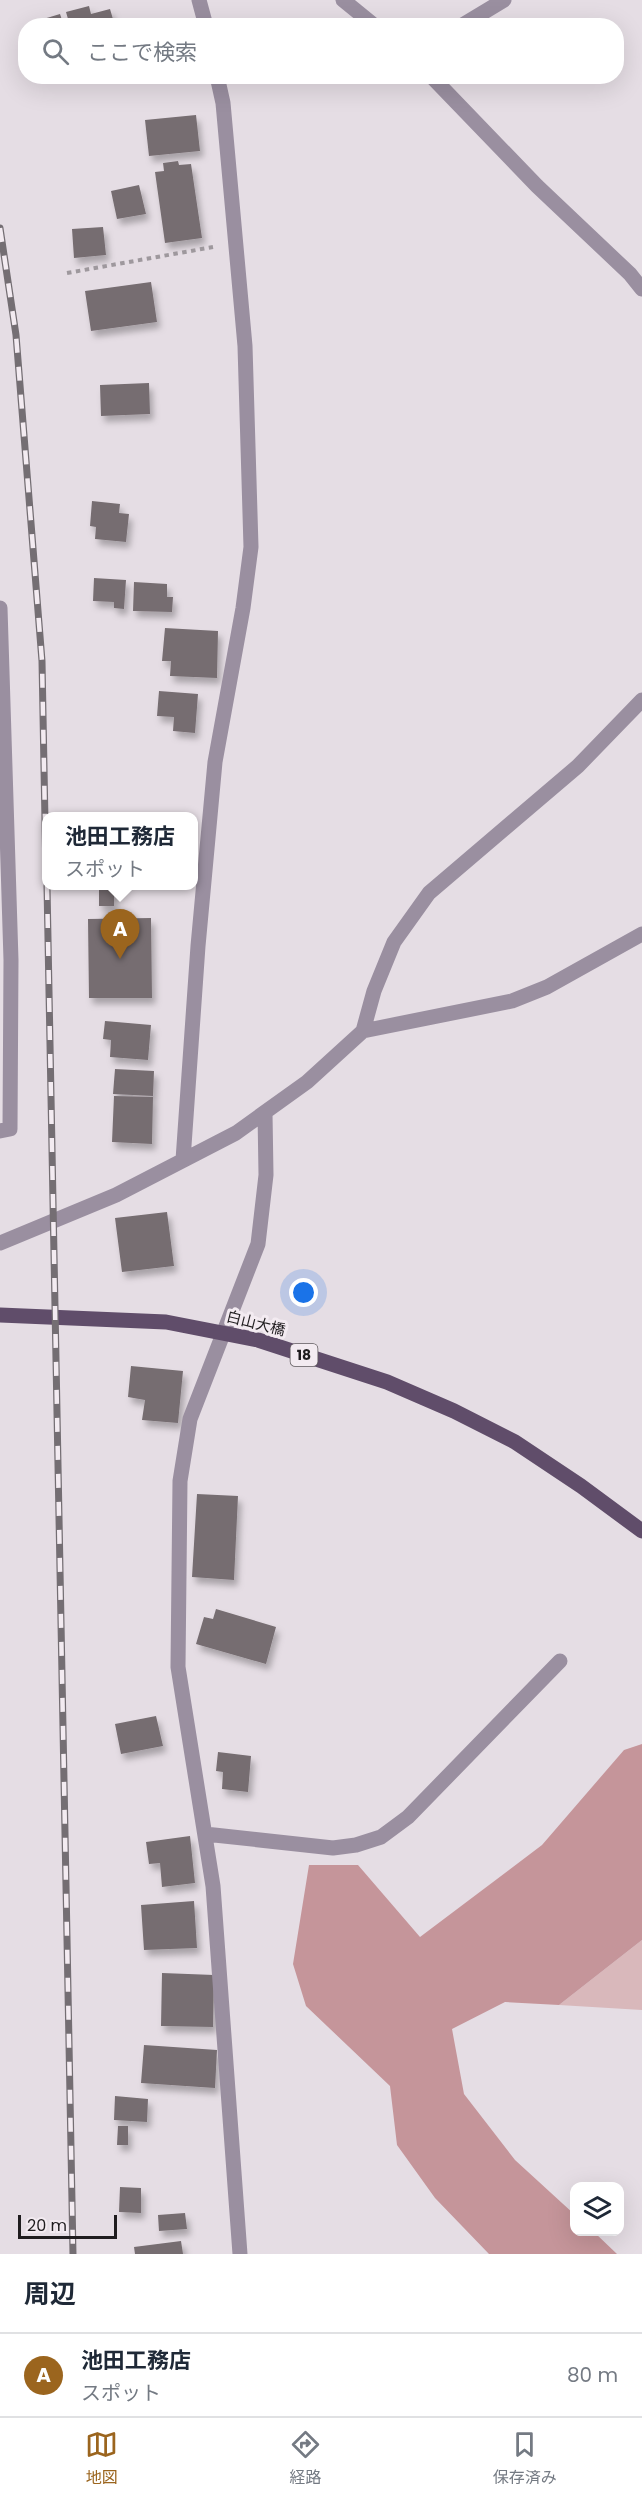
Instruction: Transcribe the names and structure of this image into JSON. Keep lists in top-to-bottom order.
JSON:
{
  "streets": {
    "main road": ["白山大橋", "18"]
  },
  "scale_bar": "20 m",
  "page": {
    "search": "ここで検索",
    "popup": ["池田工務店", "スポット"],
    "pins": "A",
    "scale": "20 m",
    "heading": "周辺",
    "list": [
      {
        "mark": "A",
        "name": "池田工務店",
        "note": "スポット",
        "value": "80 m"
      }
    ],
    "nav": ["地図", "経路", "保存済み"]
  }
}
